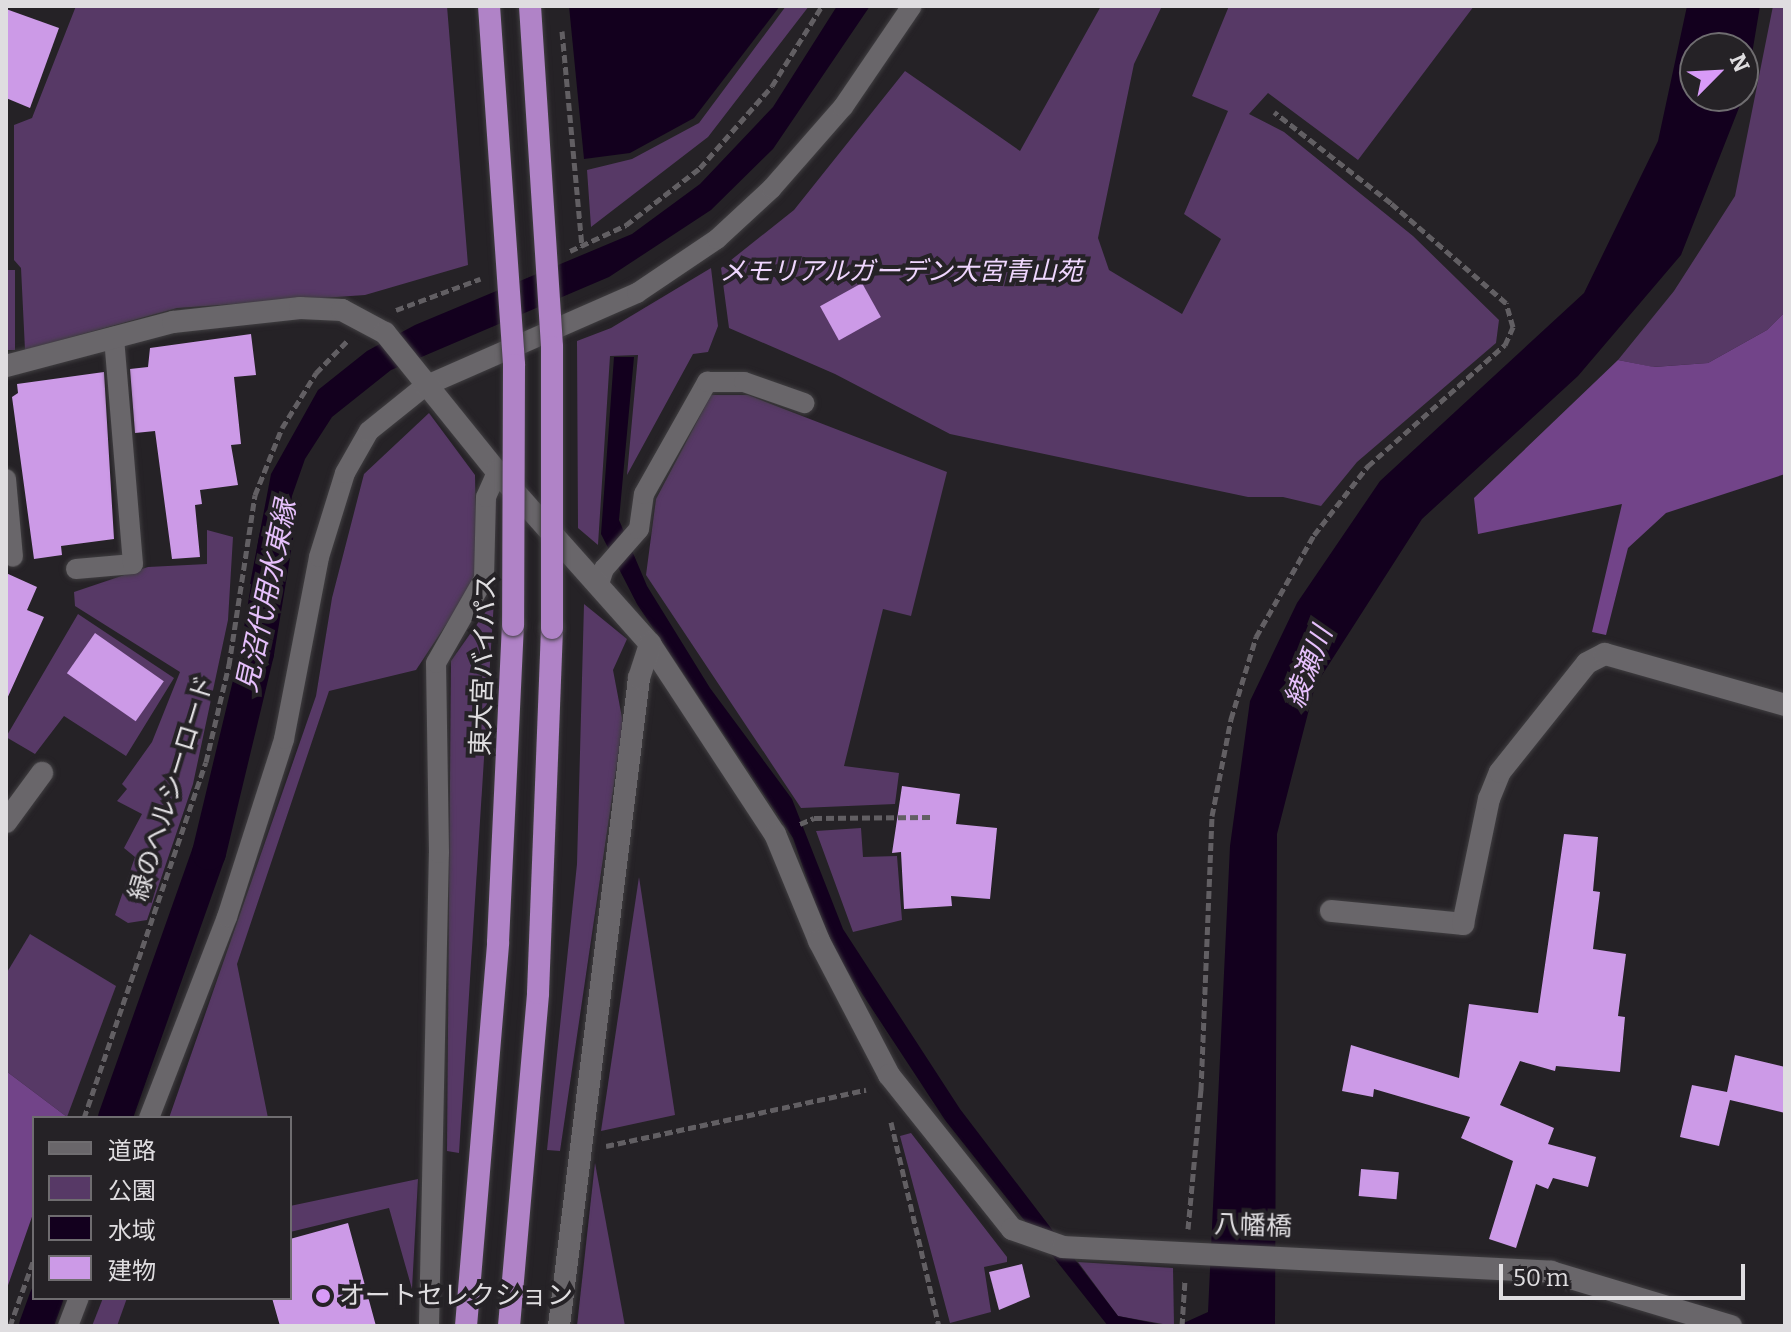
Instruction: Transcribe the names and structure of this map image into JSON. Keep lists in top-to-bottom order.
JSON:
{
  "streets": {
    "highway": ["東大宮バイパス"],
    "street": ["八幡橋"],
    "path": ["緑のヘルシーロード"]
  },
  "water": ["見沼代用水東縁", "綾瀬川"],
  "parks": ["メモリアルガーデン大宮青山苑"],
  "places": ["オートセレクション"],
  "legend": [
    "道路",
    "公園",
    "水域",
    "建物"
  ],
  "scale_bar": "50 m",
  "north": "top right"
}
